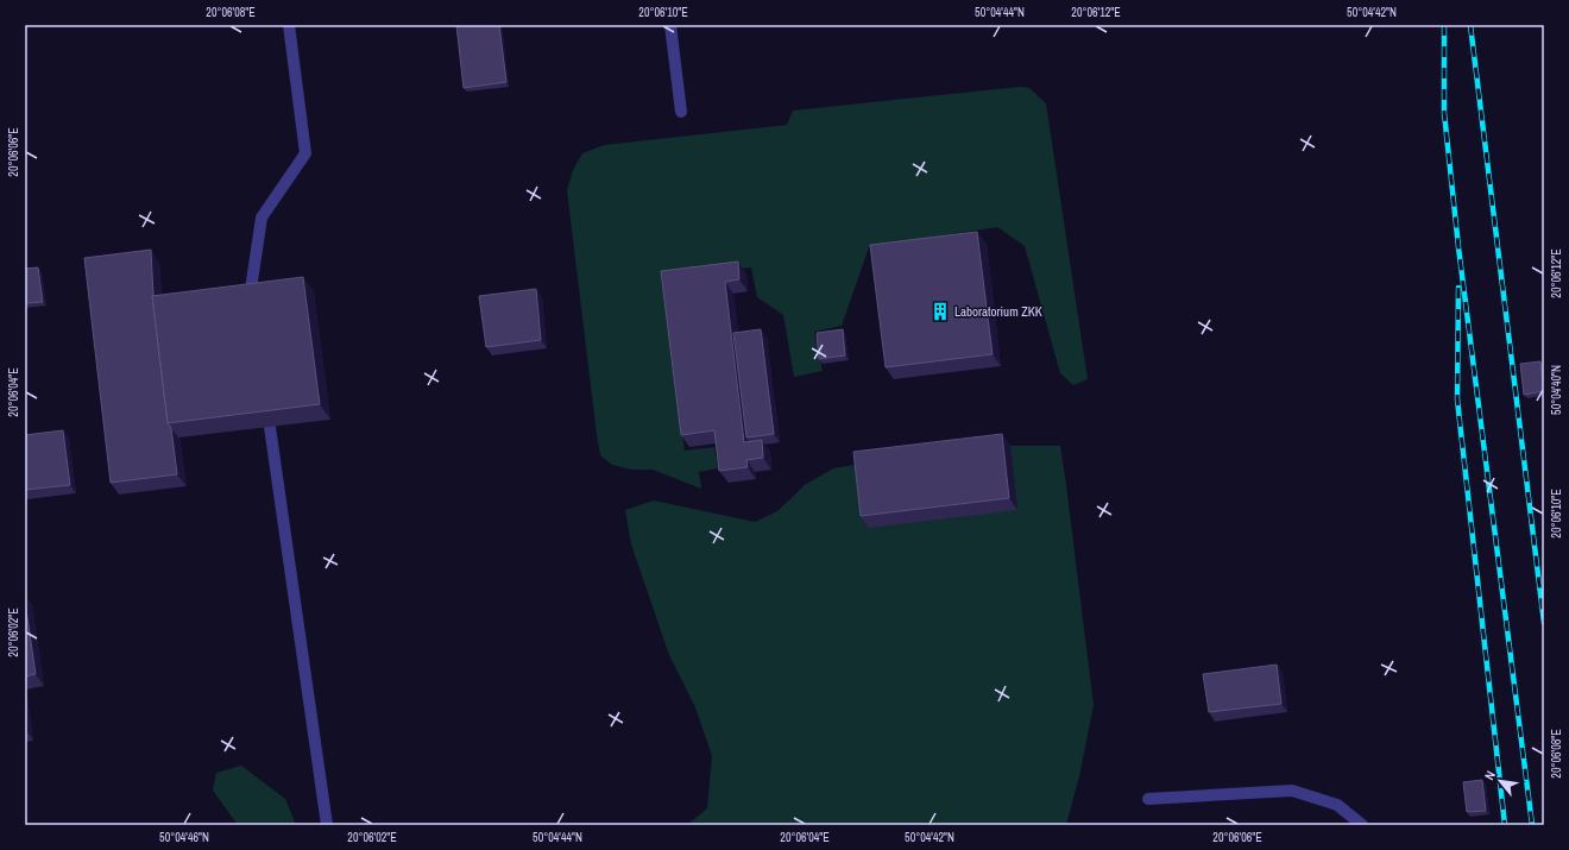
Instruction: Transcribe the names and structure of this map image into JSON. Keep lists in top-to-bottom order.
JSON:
{
  "places": {
    "building": ["Laboratorium ZKK"]
  },
  "north": "top left",
  "coordinates": [
    "20°06'08\"E",
    "20°06'10\"E",
    "50°04'44\"N",
    "20°06'12\"E",
    "50°04'42\"N",
    "20°06'06\"E",
    "50°04'40\"N",
    "20°06'04\"E",
    "20°06'02\"E",
    "50°04'46\"N"
  ]
}
